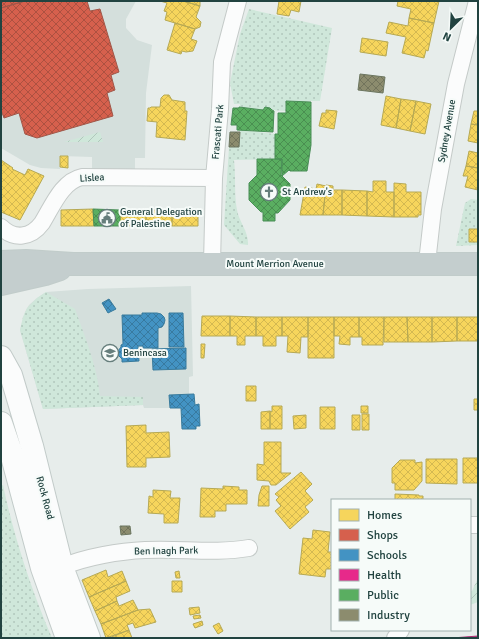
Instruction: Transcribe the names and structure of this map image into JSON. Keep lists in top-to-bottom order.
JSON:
{
  "streets": {
    "highway": ["Mount Merrion Avenue"],
    "main road": ["Rock Road"],
    "street": [
      "Sydney Avenue",
      "Frascati Park",
      "Lislea",
      "Ben Inagh Park"
    ]
  },
  "crossings": [
    ["Sydney Avenue", "Mount Merrion Avenue"],
    ["Frascati Park", "Lislea"],
    ["Frascati Park", "Mount Merrion Avenue"],
    ["Rock Road", "Ben Inagh Park"]
  ],
  "places": {
    "church": ["St Andrew's"],
    "public building": ["General Delegation of Palestine"],
    "school or university": ["Benincasa"]
  },
  "legend": [
    "Homes",
    "Shops",
    "Schools",
    "Health",
    "Public",
    "Industry"
  ],
  "north": "bottom left"
}
